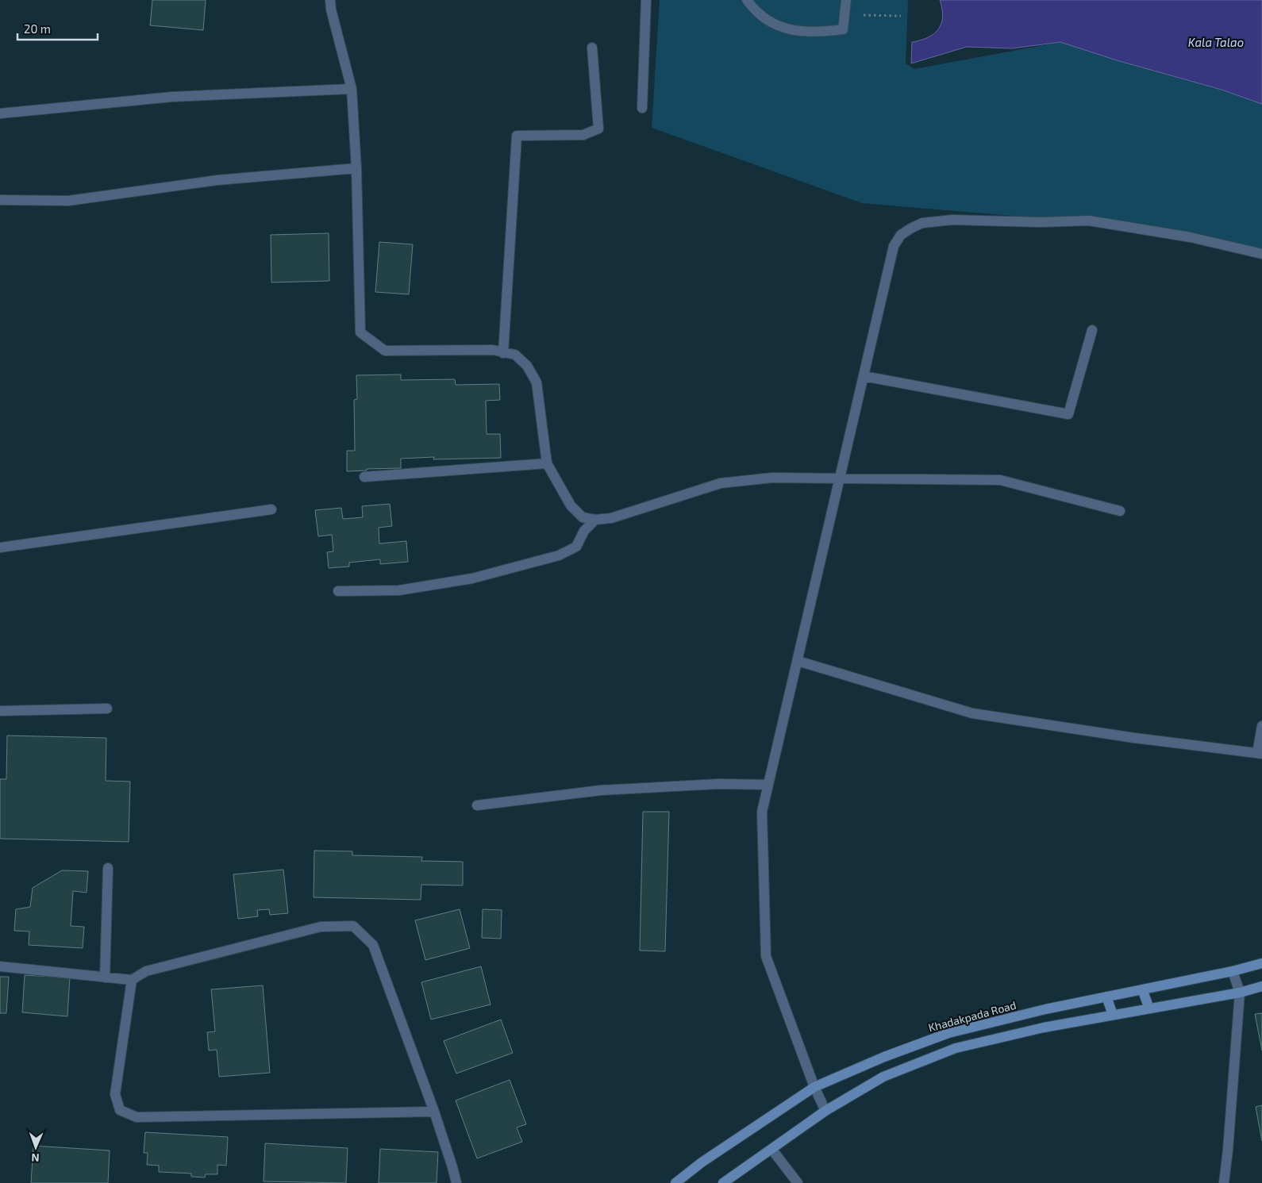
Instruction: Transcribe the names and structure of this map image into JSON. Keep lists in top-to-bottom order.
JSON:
{
  "streets": {
    "main road": ["Khadakpada Road"]
  },
  "water": ["Kala Talao"],
  "scale_bar": "20 m",
  "north": "bottom"
}
